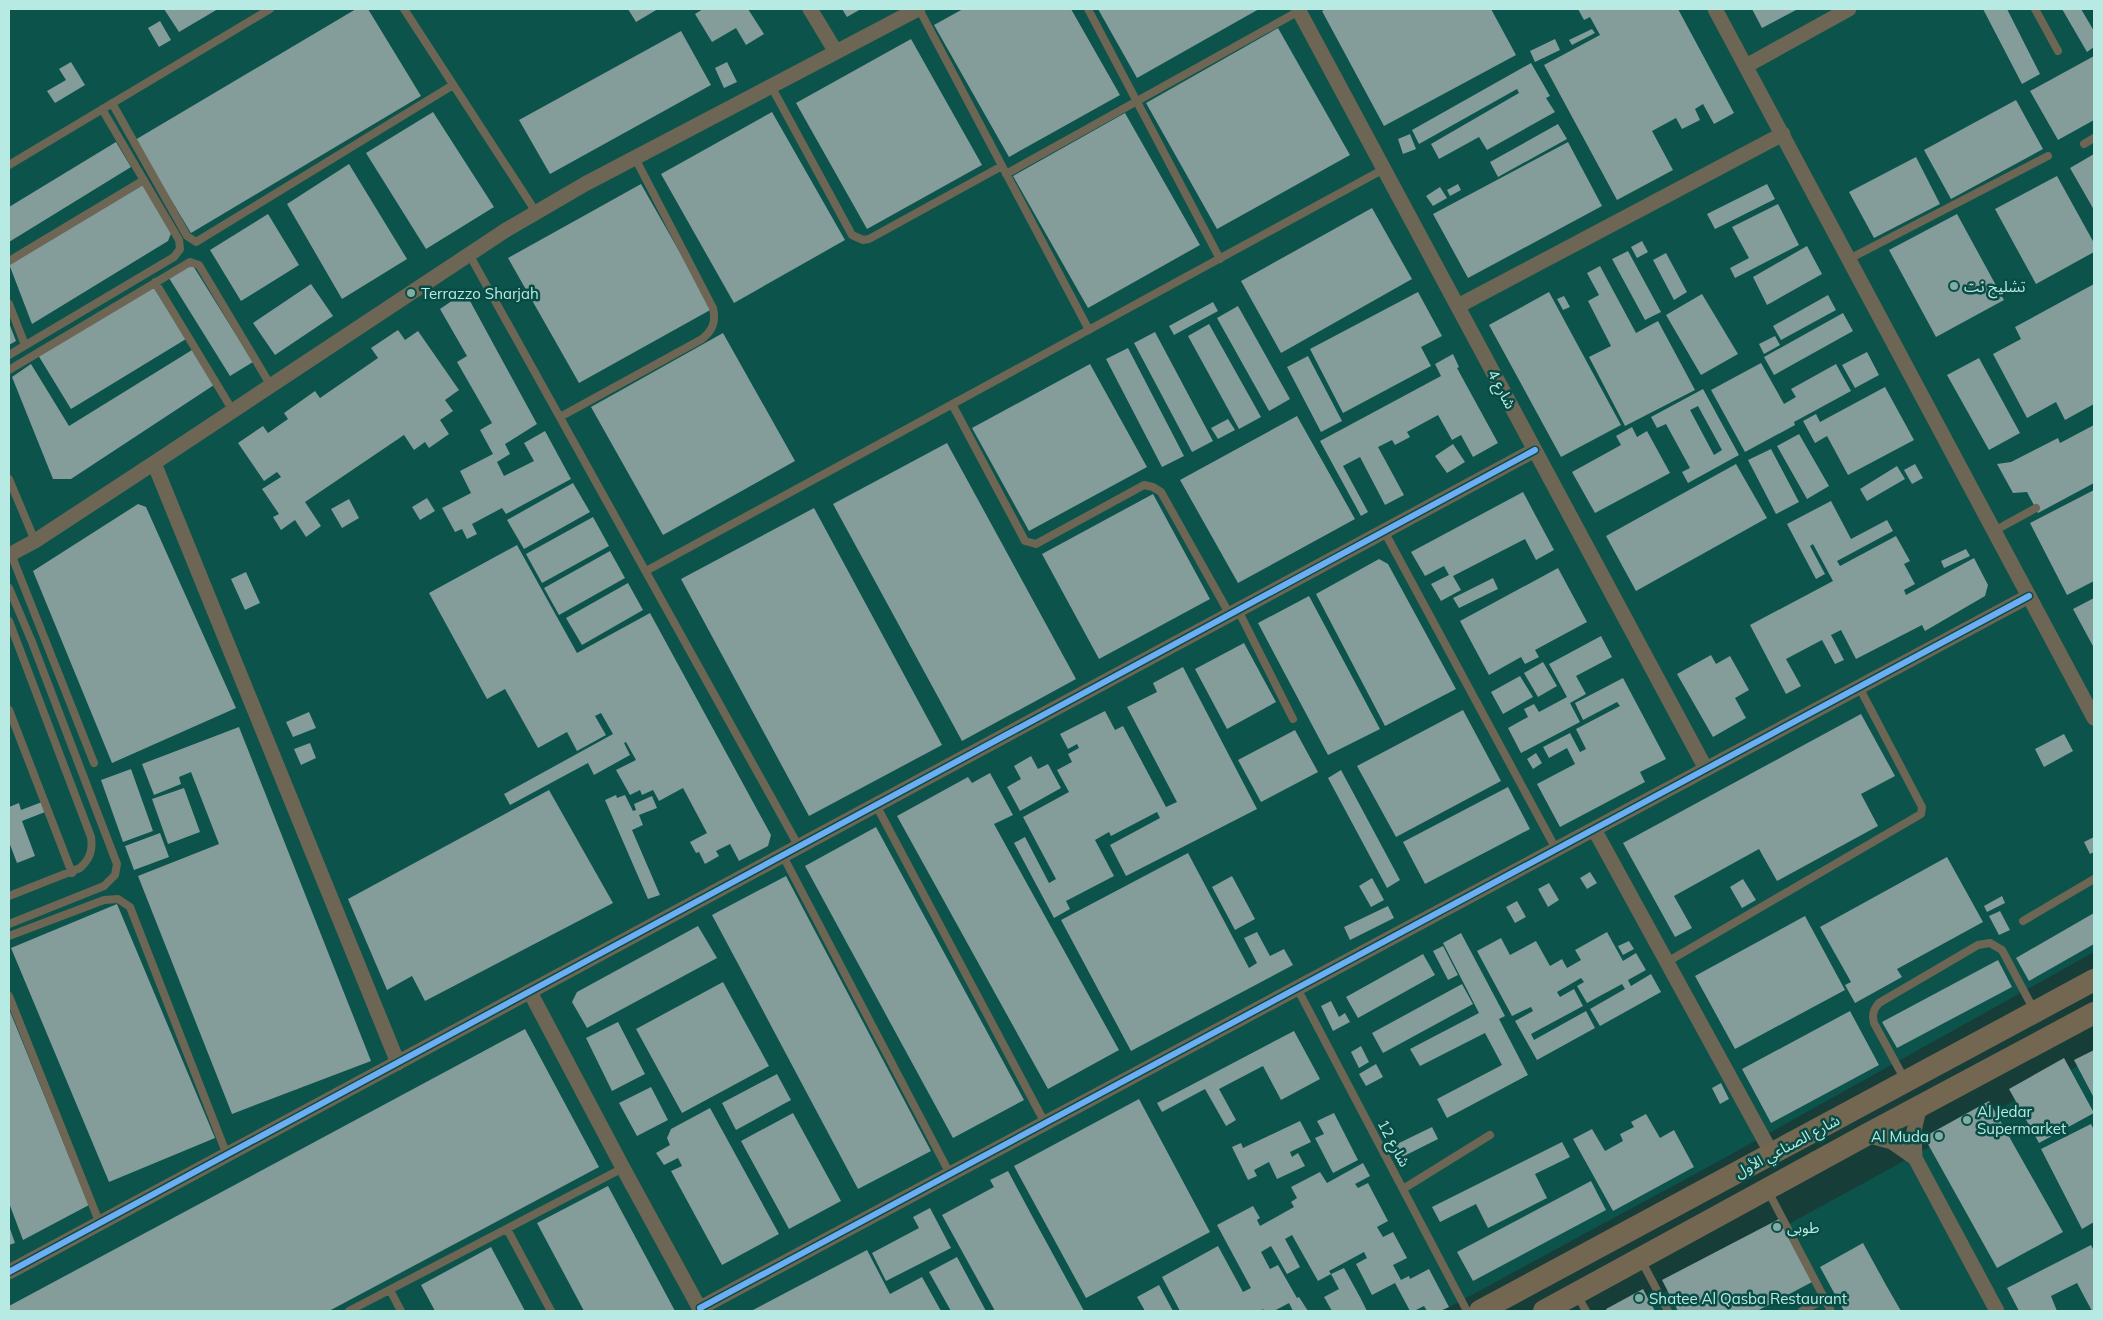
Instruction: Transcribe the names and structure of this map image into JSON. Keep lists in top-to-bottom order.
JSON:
{
  "streets": {
    "main road": ["شارع الصناعي الأول"],
    "street": ["شارع 4"],
    "lane": ["شارع 12"]
  },
  "places": [
    "تشليح نت",
    "Terrazzo Sharjah",
    "Al Jedar Supermarket",
    "Al Muda",
    "طوبى",
    "Shatee Al Qasba Restaurant"
  ]
}
